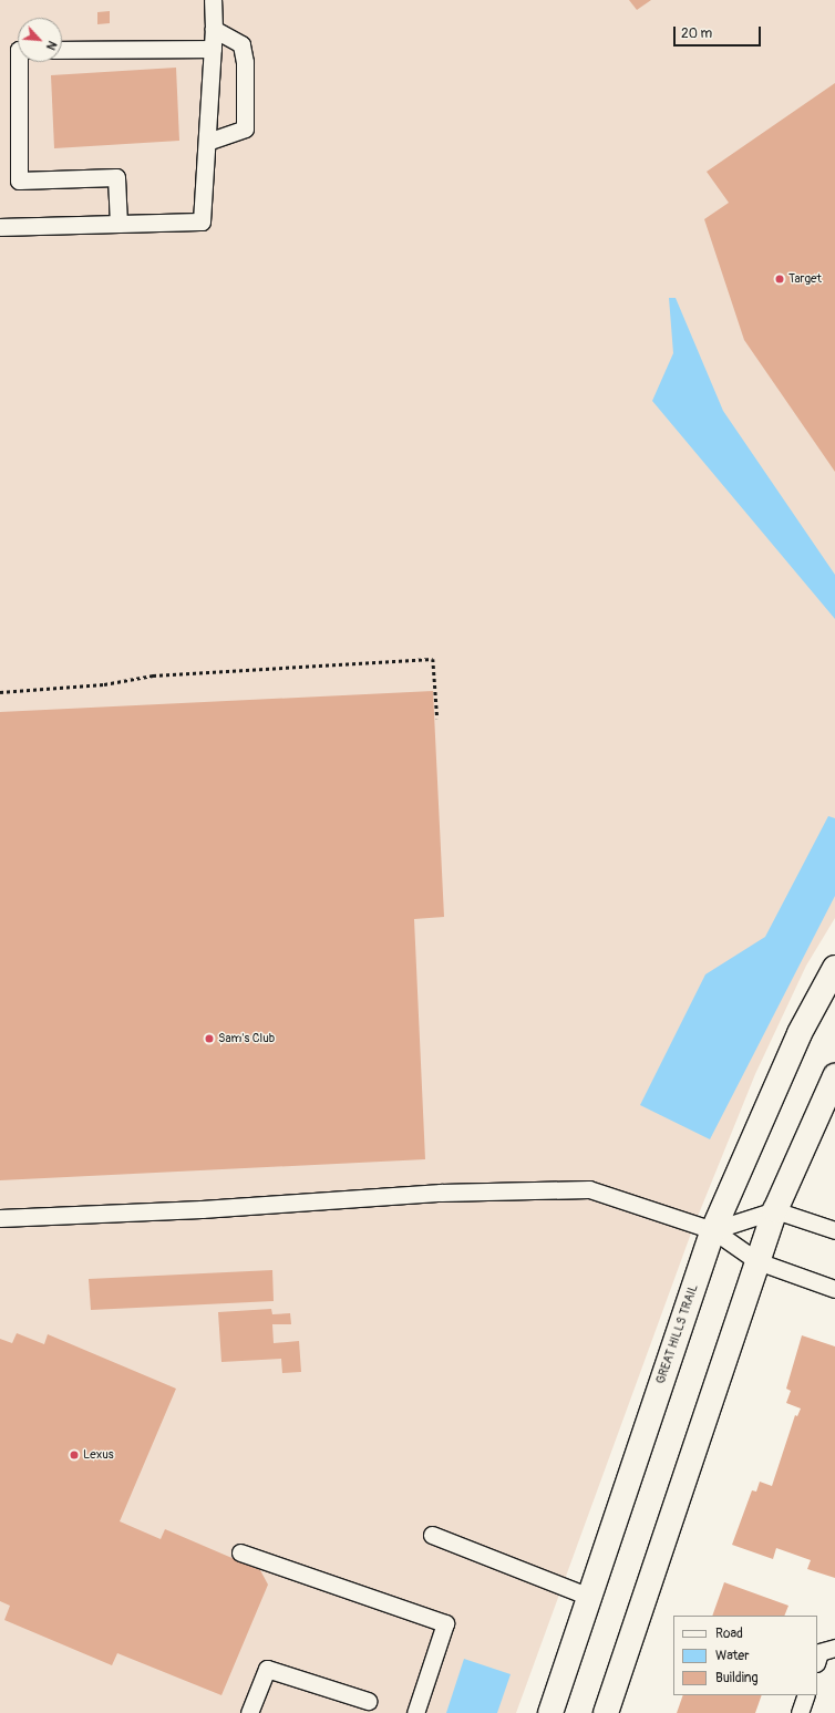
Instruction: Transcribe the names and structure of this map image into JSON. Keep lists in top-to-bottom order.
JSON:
{
  "streets": {
    "street": ["GREAT HILLS TRAIL"]
  },
  "places": ["Target", "Sam's Club", "Lexus"],
  "legend": ["Road", "Water", "Building"],
  "scale_bar": "20 m",
  "north": "bottom right"
}
